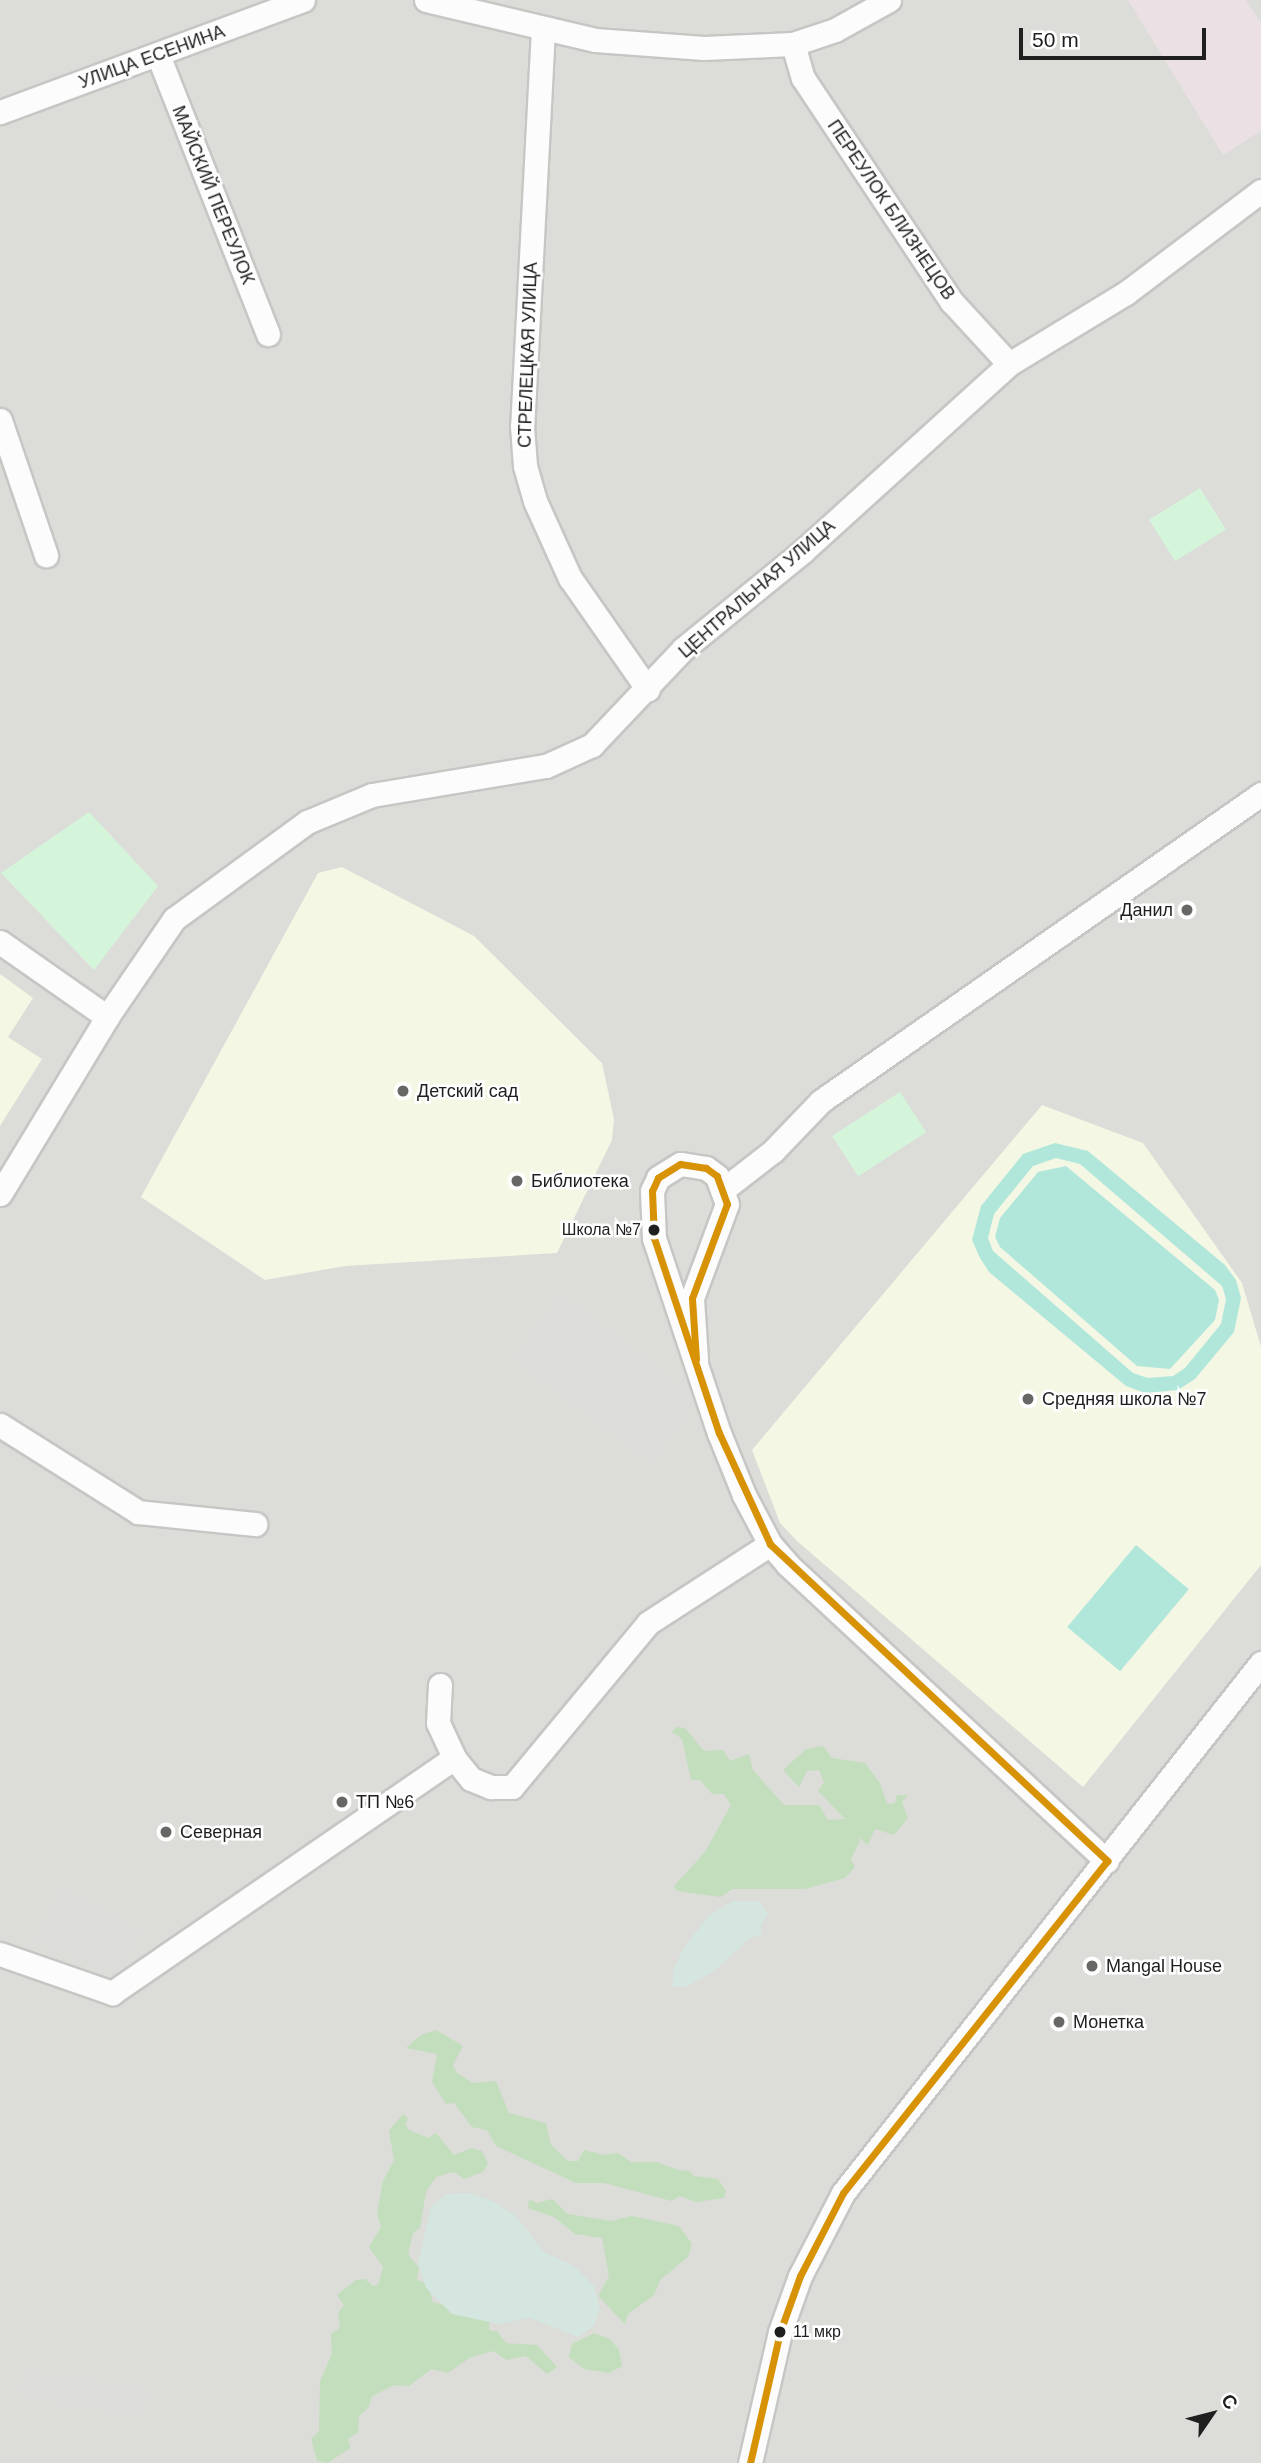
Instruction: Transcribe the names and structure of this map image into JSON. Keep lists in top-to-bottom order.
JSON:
{
  "streets": {
    "street": [
      "УЛИЦА ЕСЕНИНА",
      "МАЙСКИЙ ПЕРЕУЛОК",
      "ПЕРЕУЛОК БЛИЗНЕЦОВ",
      "СТРЕЛЕЦКАЯ УЛИЦА",
      "ЦЕНТРАЛЬНАЯ УЛИЦА"
    ]
  },
  "crossings": [
    ["УЛИЦА ЕСЕНИНА", "МАЙСКИЙ ПЕРЕУЛОК"],
    ["ПЕРЕУЛОК БЛИЗНЕЦОВ", "ЦЕНТРАЛЬНАЯ УЛИЦА"],
    ["СТРЕЛЕЦКАЯ УЛИЦА", "ЦЕНТРАЛЬНАЯ УЛИЦА"]
  ],
  "places": [
    "Данил",
    "Детский сад",
    "Библиотека",
    "Школа №7",
    "Средняя школа №7",
    "ТП №6",
    "Северная",
    "Mangal House",
    "Монетка",
    "11 мкр"
  ],
  "scale_bar": "50 m",
  "north": "top right"
}
